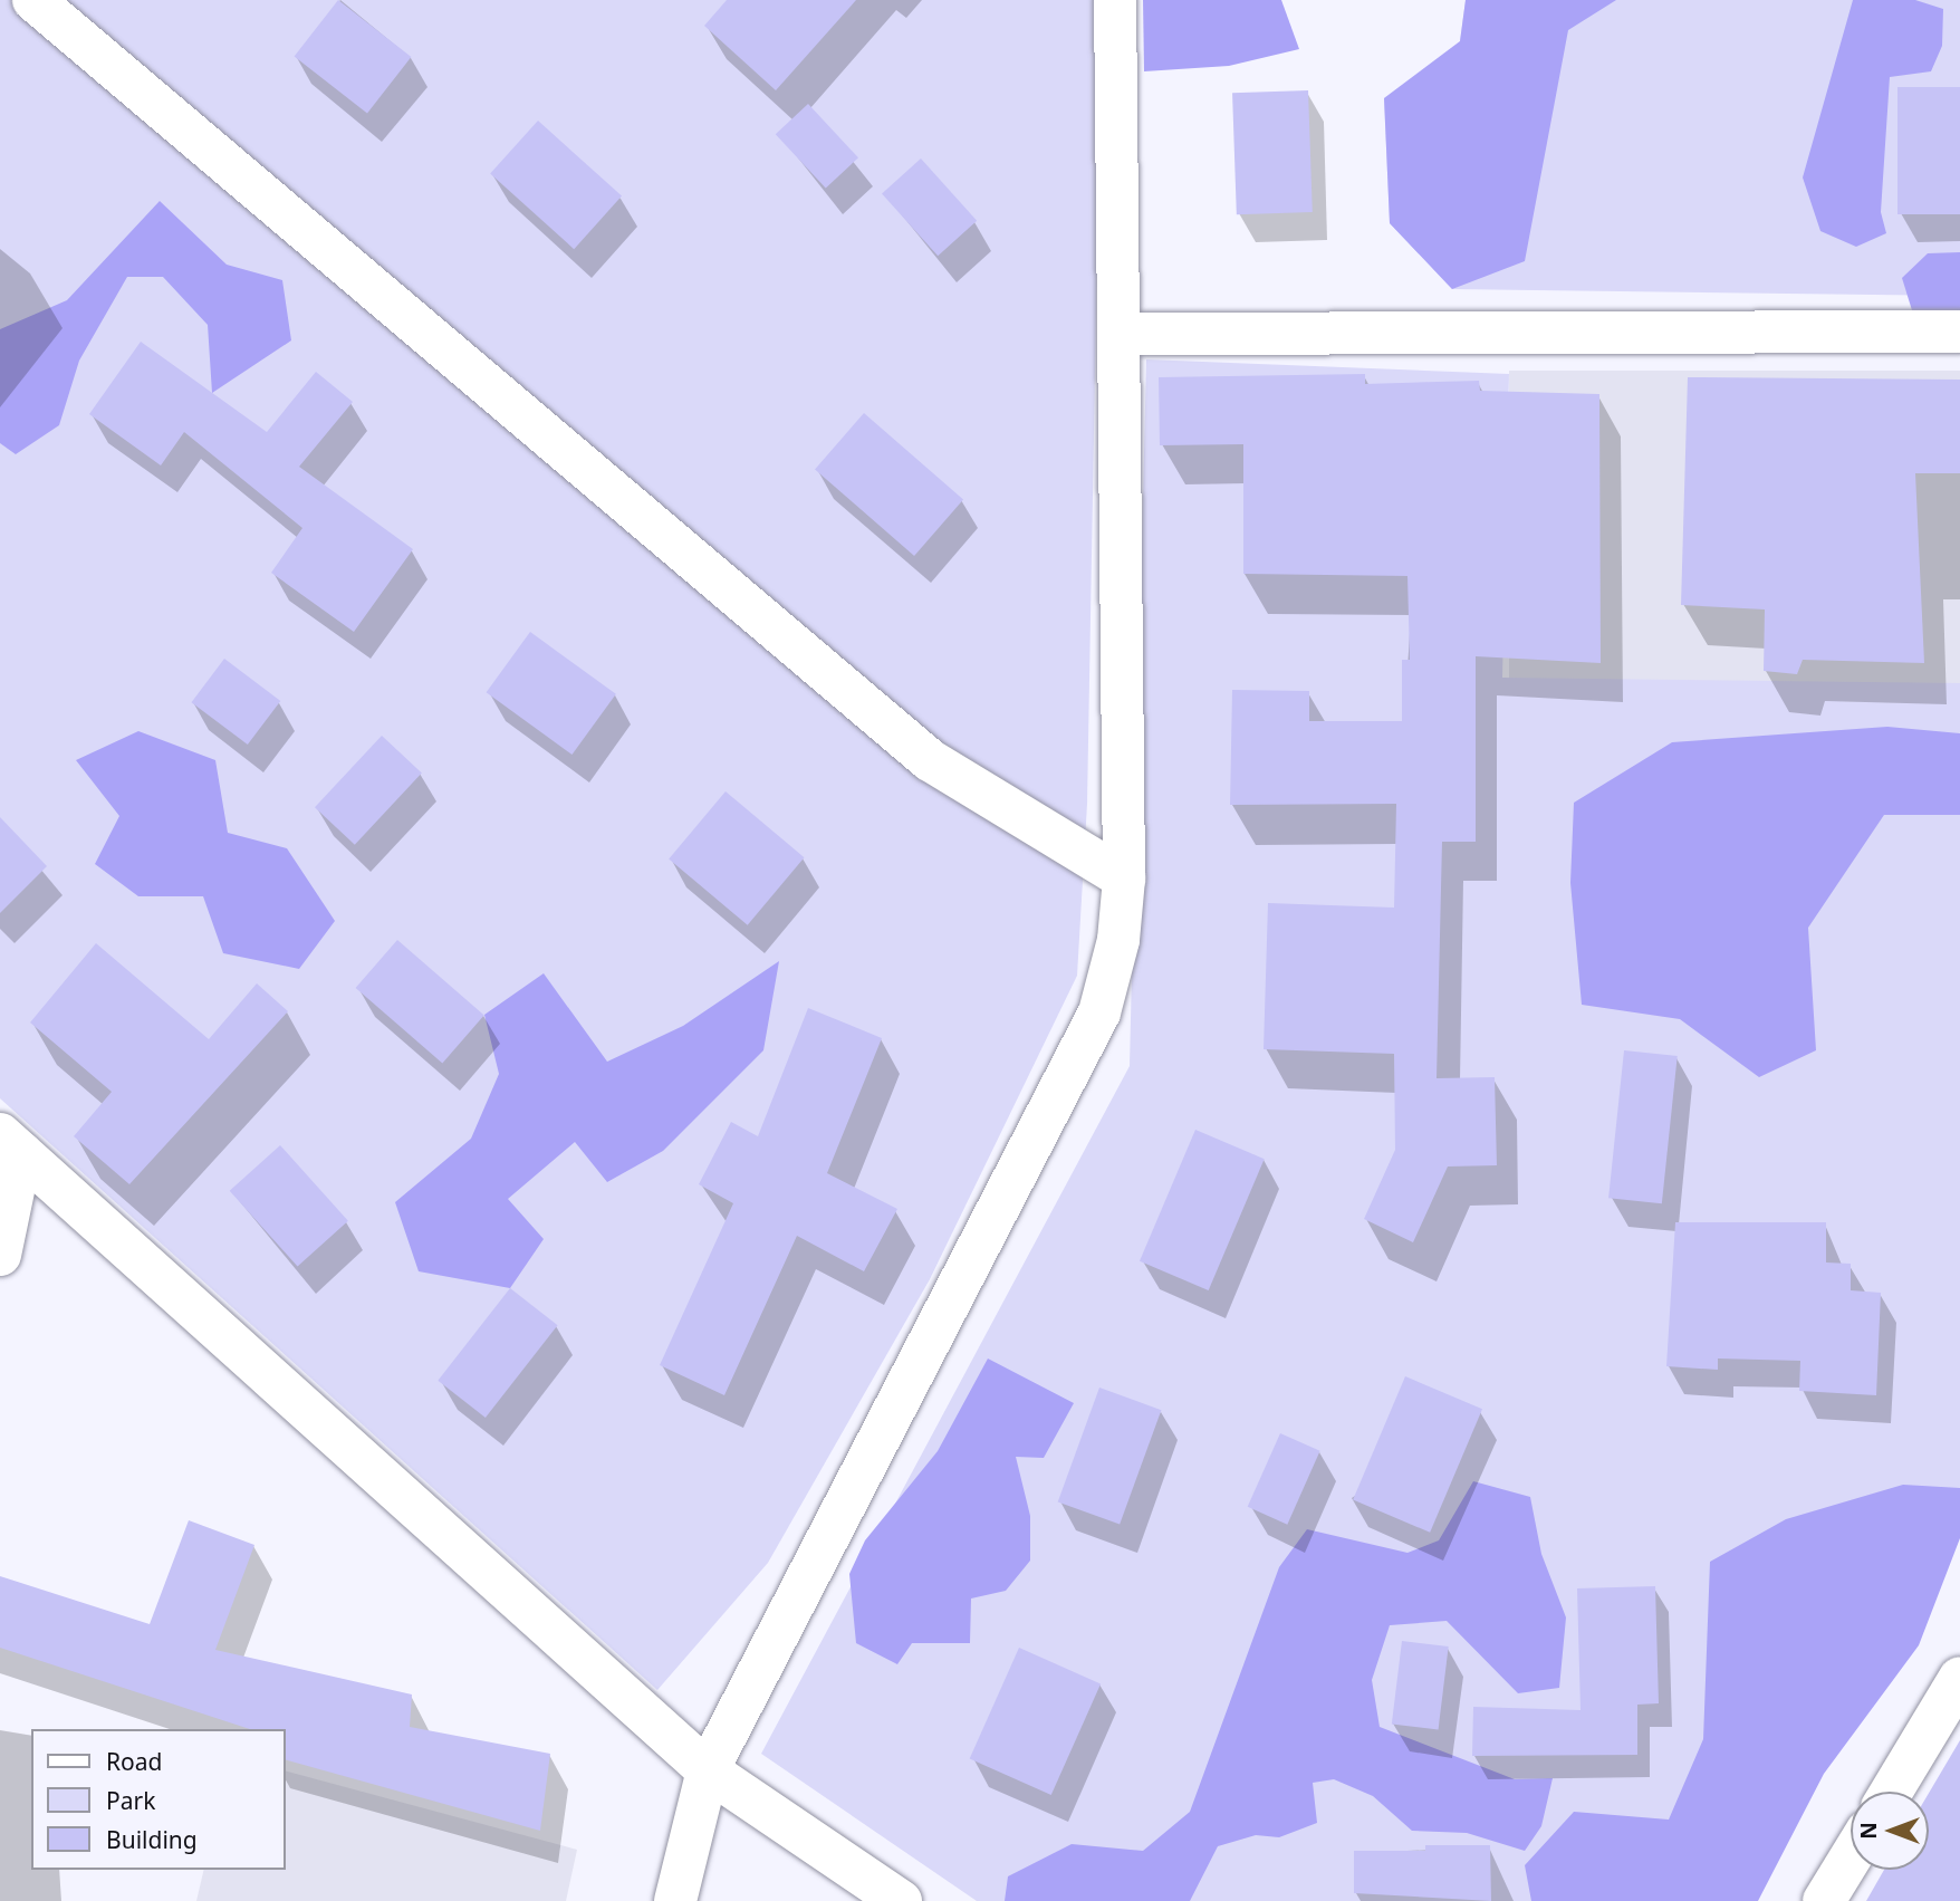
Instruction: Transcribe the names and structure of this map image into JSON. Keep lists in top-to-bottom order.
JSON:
{
  "legend": ["Road", "Park", "Building"],
  "north": "left"
}
